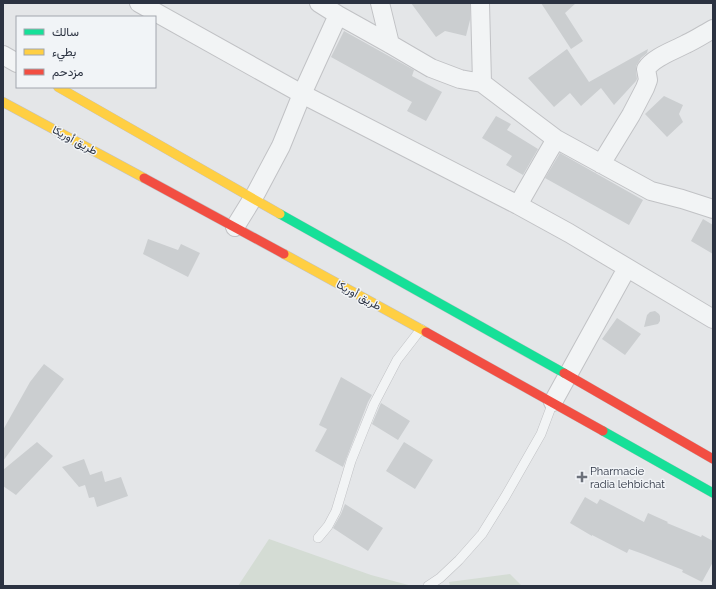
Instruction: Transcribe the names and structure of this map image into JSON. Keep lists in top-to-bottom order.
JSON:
{
  "streets": {
    "street": ["طريق أوريكا"]
  },
  "places": {
    "health": ["Pharmacie radia lehbichat"]
  },
  "legend": ["سالك", "بطيء", "مزدحم"]
}
